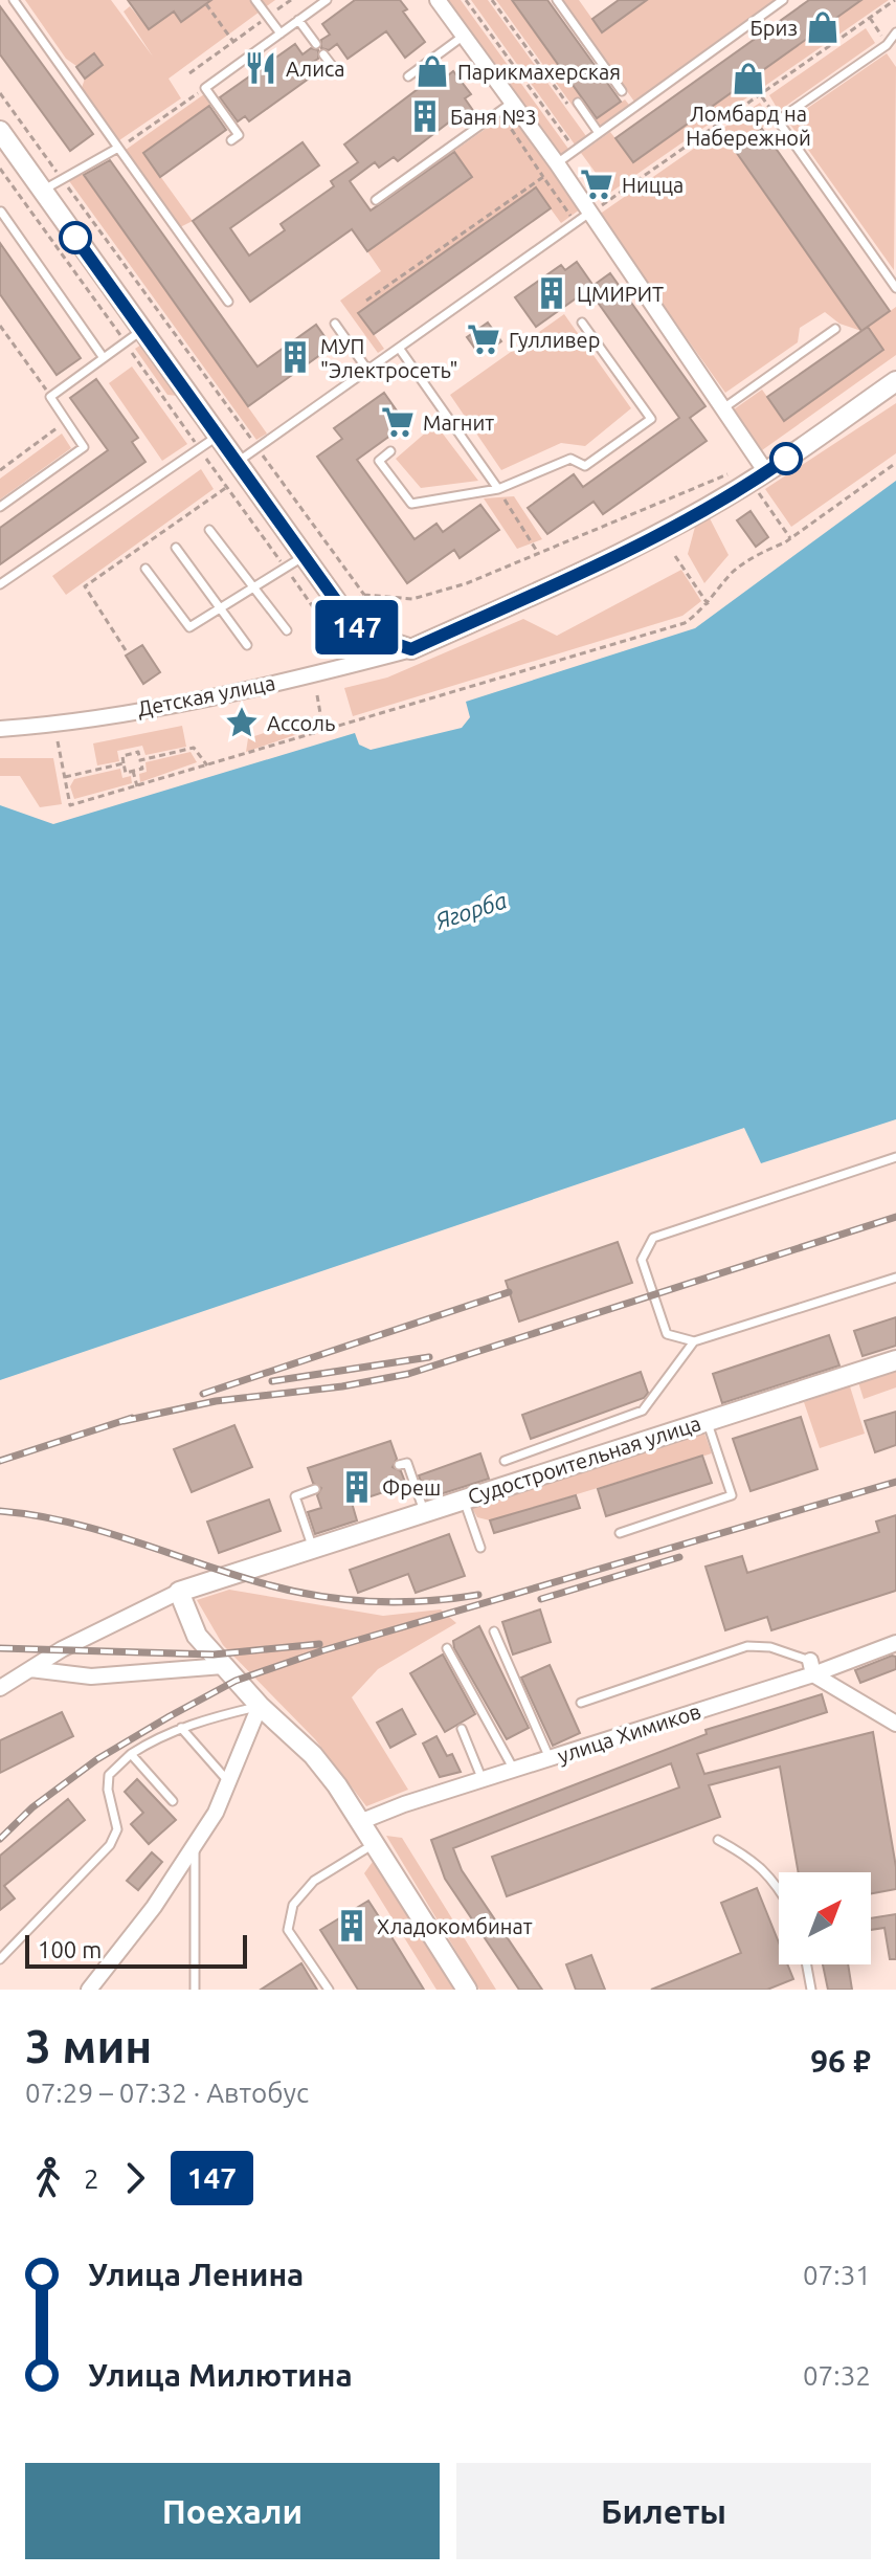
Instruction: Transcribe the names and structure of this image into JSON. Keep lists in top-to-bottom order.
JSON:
{
  "streets": {
    "main road": ["Судостроительная улица"],
    "street": ["Детская улица", "улица Химиков"]
  },
  "water": ["Ягорба"],
  "places": {
    "shop": ["Бриз", "Парикмахерская", "Ломбард на Набережной"],
    "restaurant": ["Алиса"],
    "building": [
      "Баня №3",
      "ЦМИРИТ",
      "МУП \"Электросеть\"",
      "Фреш",
      "Хладокомбинат"
    ],
    "supermarket": ["Ницца", "Гулливер", "Магнит"],
    "place": ["Ассоль"]
  },
  "lines": ["bus line 147"],
  "scale_bar": "100 m",
  "north": "top right",
  "page": {
    "on_map": "147",
    "scale": "100 m",
    "heading": ["3 мин", "07:29 – 07:32 · Автобус", "96 ₽"],
    "legs": ["2", "147"],
    "list": [
      {
        "name": "Улица Ленина",
        "value": "07:31"
      },
      {
        "name": "Улица Милютина",
        "value": "07:32"
      }
    ],
    "buttons": ["Поехали", "Билеты"]
  }
}
